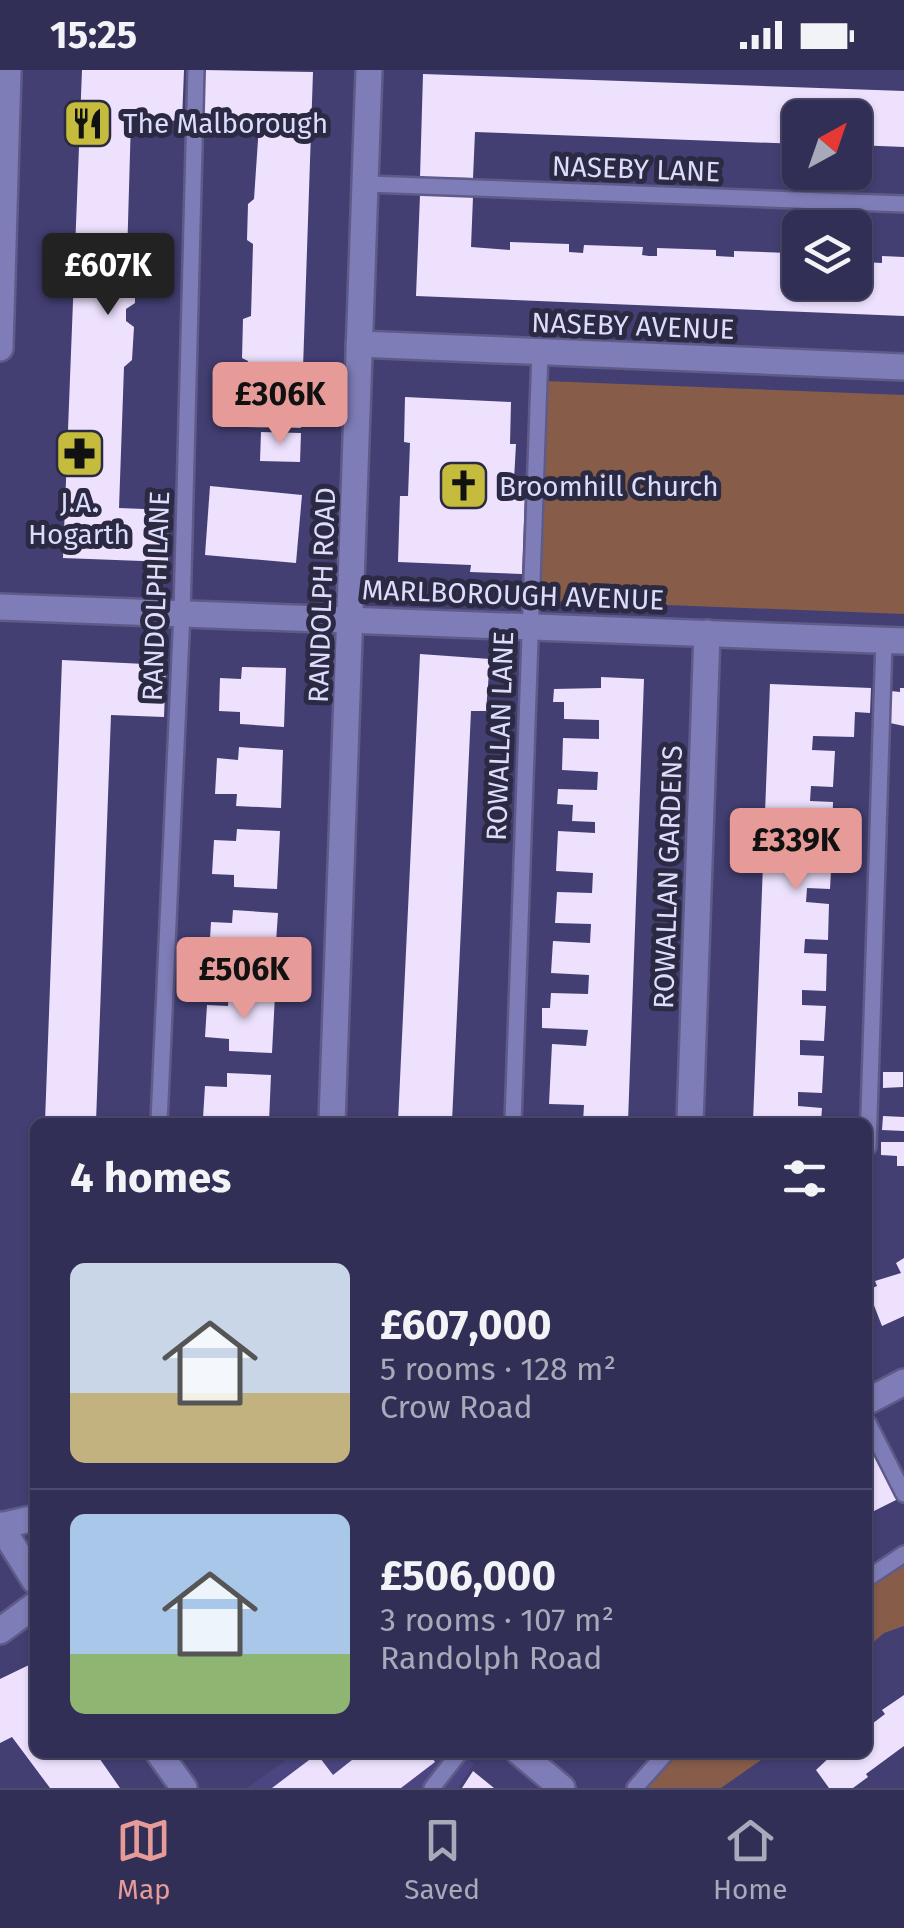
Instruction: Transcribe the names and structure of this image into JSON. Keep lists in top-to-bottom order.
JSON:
{
  "streets": {
    "street": [
      "NASEBY AVENUE",
      "RANDOLPH ROAD",
      "MARLBOROUGH AVENUE",
      "ROWALLAN GARDENS"
    ],
    "lane": ["NASEBY LANE", "RANDOLPH LANE", "ROWALLAN LANE"]
  },
  "crossings": [
    ["NASEBY LANE", "RANDOLPH ROAD"],
    ["NASEBY AVENUE", "RANDOLPH ROAD"],
    ["NASEBY AVENUE", "ROWALLAN LANE"],
    ["RANDOLPH ROAD", "MARLBOROUGH AVENUE"],
    ["MARLBOROUGH AVENUE", "RANDOLPH LANE"],
    ["MARLBOROUGH AVENUE", "ROWALLAN LANE"],
    ["MARLBOROUGH AVENUE", "ROWALLAN GARDENS"]
  ],
  "places": {
    "restaurant": ["The Malborough"],
    "pharmacy": ["J.A. Hogarth"],
    "church": ["Broomhill Church"]
  },
  "north": "top right",
  "page": {
    "status": "15:25",
    "price": [
      "£607K",
      "£306K",
      "£339K",
      "£506K"
    ],
    "heading": "4 homes",
    "list": [
      {
        "name": "£607,000",
        "note": "5 rooms · 128 m² · Crow Road"
      },
      {
        "name": "£506,000",
        "note": "3 rooms · 107 m² · Randolph Road"
      }
    ],
    "tabs": ["Map", "Saved", "Home"]
  }
}
